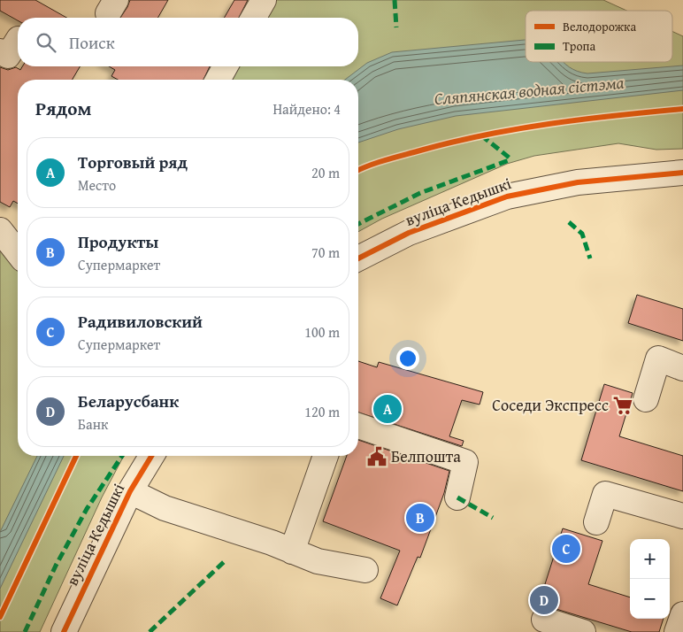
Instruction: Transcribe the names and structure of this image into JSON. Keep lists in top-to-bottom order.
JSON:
{
  "streets": {
    "street": ["вуліца Кедышкі"]
  },
  "water": ["Сляпянская водная сістэма"],
  "places": {
    "supermarket": ["Соседи Экспресс"],
    "public building": ["Белпошта"]
  },
  "legend": ["Велодорожка", "Тропа"],
  "page": {
    "search": "Поиск",
    "heading": ["Рядом", "Найдено: 4"],
    "list": [
      {
        "mark": "A",
        "name": "Торговый ряд",
        "note": "Место",
        "value": "20 m"
      },
      {
        "mark": "B",
        "name": "Продукты",
        "note": "Супермаркет",
        "value": "70 m"
      },
      {
        "mark": "C",
        "name": "Радивиловский",
        "note": "Супермаркет",
        "value": "100 m"
      },
      {
        "mark": "D",
        "name": "Беларусбанк",
        "note": "Банк",
        "value": "120 m"
      }
    ],
    "pins": [
      "A",
      "B",
      "C",
      "D"
    ],
    "map_buttons": ["+", "−"]
  }
}
